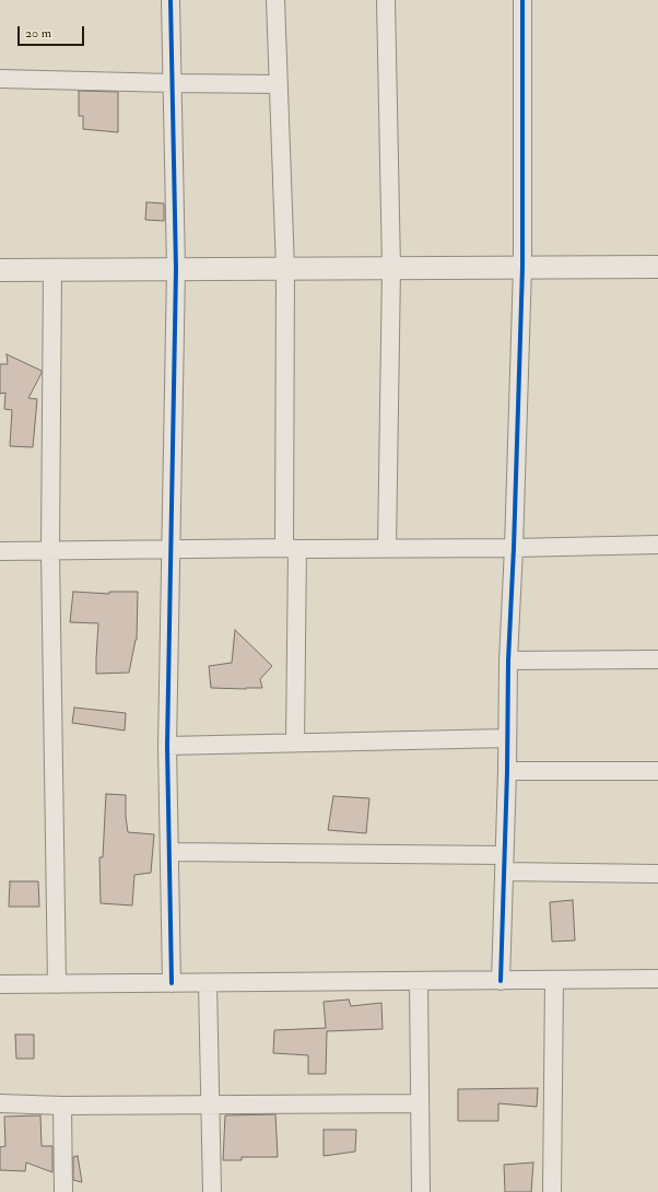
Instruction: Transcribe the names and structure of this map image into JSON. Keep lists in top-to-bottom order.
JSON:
{
  "scale_bar": "20 m"
}
